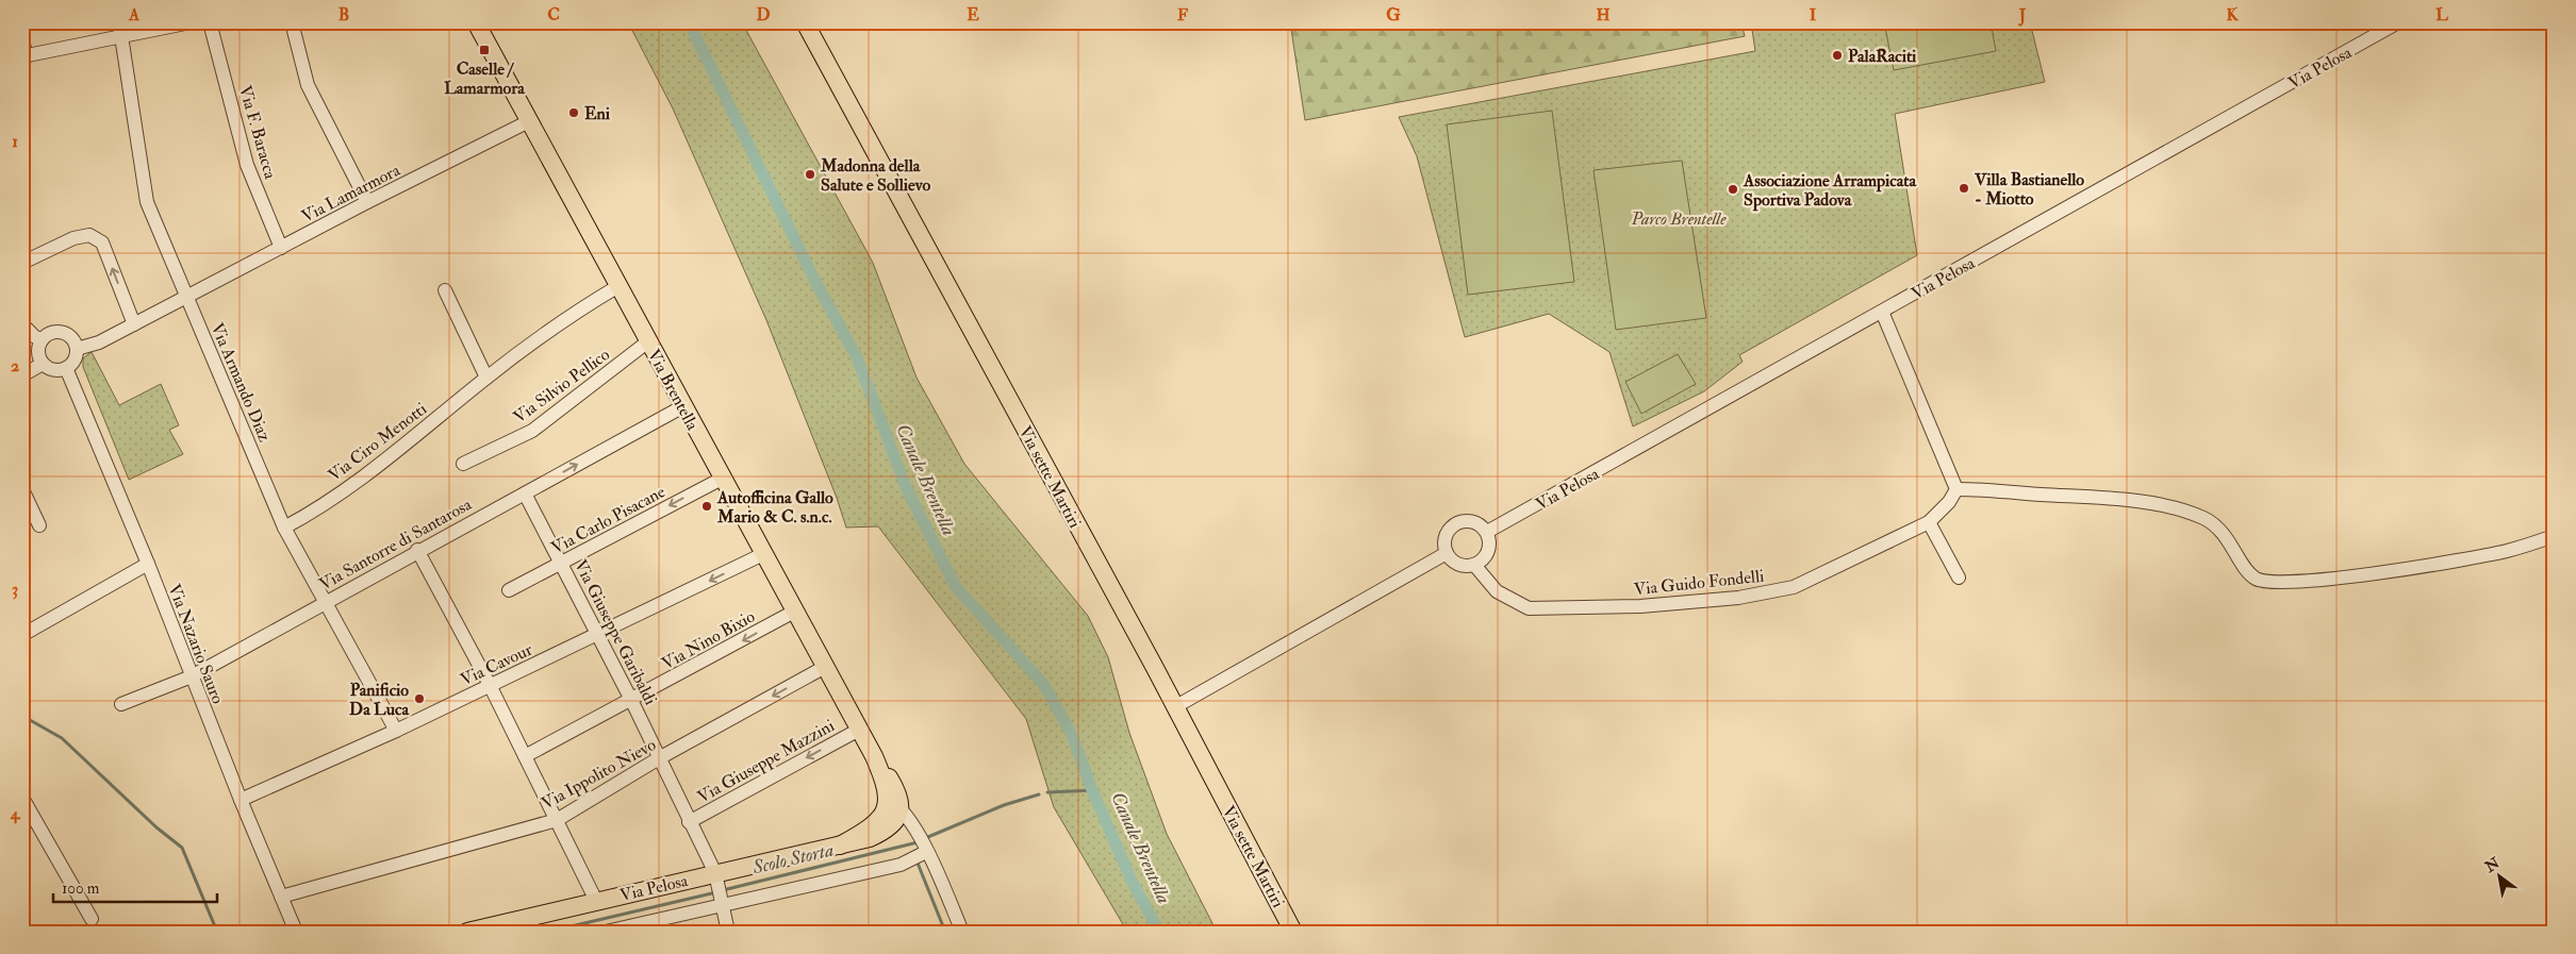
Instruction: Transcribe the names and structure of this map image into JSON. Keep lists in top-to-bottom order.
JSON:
{
  "streets": {
    "main road": ["Via Pelosa", "Via Brentella", "Via sette Martiri"],
    "street": [
      "Via F. Baracca",
      "Via Lamarmora",
      "Via Armando Diaz",
      "Via Silvio Pellico",
      "Via Ciro Menotti",
      "Via Carlo Pisacane",
      "Via Santorre di Santarosa",
      "Via Guido Fondelli",
      "Via Giuseppe Garibaldi",
      "Via Nino Bixio",
      "Via Nazario Sauro",
      "Via Cavour",
      "Via Giuseppe Mazzini",
      "Via Ippolito Nievo"
    ]
  },
  "crossings": [
    ["Via Pelosa", "Via Guido Fondelli"],
    ["Via Pelosa", "Via Giuseppe Garibaldi"],
    ["Via F. Baracca", "Via Lamarmora"],
    ["Via Lamarmora", "Via Armando Diaz"],
    ["Via Lamarmora", "Via Brentella"],
    ["Via Armando Diaz", "Via Ciro Menotti"],
    ["Via Armando Diaz", "Via Santorre di Santarosa"],
    ["Via Armando Diaz", "Via Cavour"],
    ["Via Silvio Pellico", "Via Brentella"],
    ["Via Brentella", "Via Ciro Menotti"],
    ["Via Brentella", "Via Carlo Pisacane"],
    ["Via Brentella", "Via Santorre di Santarosa"],
    ["Via Brentella", "Via Nino Bixio"],
    ["Via Brentella", "Via Cavour"],
    ["Via Brentella", "Via Giuseppe Mazzini"],
    ["Via Brentella", "Via Ippolito Nievo"],
    ["Via Carlo Pisacane", "Via Giuseppe Garibaldi"],
    ["Via Santorre di Santarosa", "Via Giuseppe Garibaldi"],
    ["Via Santorre di Santarosa", "Via Nazario Sauro"],
    ["Via Giuseppe Garibaldi", "Via Nino Bixio"],
    ["Via Giuseppe Garibaldi", "Via Cavour"],
    ["Via Giuseppe Garibaldi", "Via Giuseppe Mazzini"],
    ["Via Giuseppe Garibaldi", "Via Ippolito Nievo"],
    ["Via Nazario Sauro", "Via Cavour"],
    ["Via Nazario Sauro", "Via Ippolito Nievo"]
  ],
  "one_way": ["Via Carlo Pisacane", "Via Nino Bixio", "Via Giuseppe Mazzini"],
  "water": ["Canale Brentella", "Scolo Storta"],
  "parks": ["Parco Brentelle"],
  "places": {
    "transit": ["Caselle / Lamarmora"],
    "other": [
      "PalaRaciti",
      "Eni",
      "Madonna della Salute e Sollievo",
      "Villa Bastianello - Miotto",
      "Associazione Arrampicata Sportiva Padova",
      "Autofficina Gallo Mario & C. s.n.c.",
      "Panificio Da Luca"
    ]
  },
  "scale_bar": "100 m",
  "north": "top left",
  "grid": {
    "columns": [
      "A",
      "B",
      "C",
      "D",
      "E",
      "F",
      "G",
      "H",
      "I",
      "J",
      "K",
      "L"
    ],
    "rows": [
      "1",
      "2",
      "3",
      "4"
    ]
  }
}
